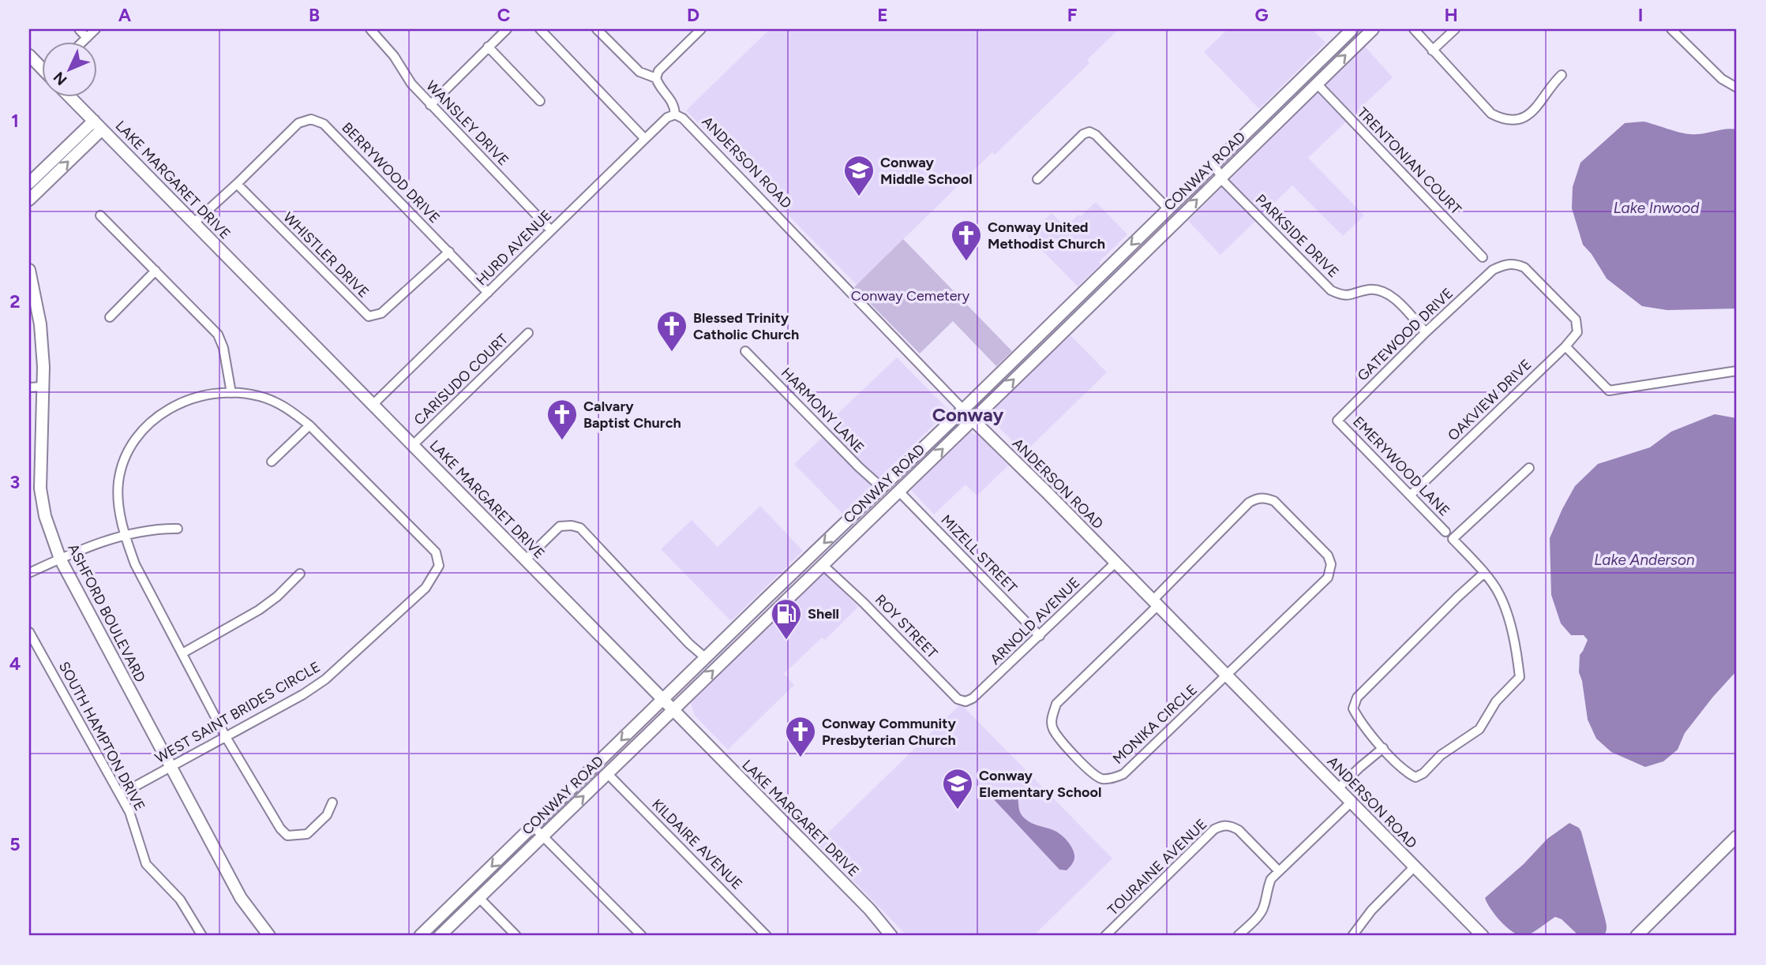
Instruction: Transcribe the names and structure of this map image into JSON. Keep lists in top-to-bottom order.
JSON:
{
  "streets": {
    "street": [
      "WANSLEY DRIVE",
      "TRENTONIAN COURT",
      "ANDERSON ROAD",
      "CONWAY ROAD",
      "BERRYWOOD DRIVE",
      "LAKE MARGARET DRIVE",
      "PARKSIDE DRIVE",
      "HURD AVENUE",
      "WHISTLER DRIVE",
      "GATEWOOD DRIVE",
      "CARISUDO COURT",
      "OAKVIEW DRIVE",
      "HARMONY LANE",
      "EMERYWOOD LANE",
      "MIZELL STREET",
      "ASHFORD BOULEVARD",
      "ARNOLD AVENUE",
      "ROY STREET",
      "WEST SAINT BRIDES CIRCLE",
      "MONIKA CIRCLE",
      "SOUTH HAMPTON DRIVE",
      "KILDAIRE AVENUE",
      "TOURAINE AVENUE"
    ]
  },
  "crossings": [
    ["WANSLEY DRIVE", "HURD AVENUE"],
    ["TRENTONIAN COURT", "CONWAY ROAD"],
    ["ANDERSON ROAD", "CONWAY ROAD"],
    ["ANDERSON ROAD", "HURD AVENUE"],
    ["ANDERSON ROAD", "ARNOLD AVENUE"],
    ["ANDERSON ROAD", "MONIKA CIRCLE"],
    ["CONWAY ROAD", "LAKE MARGARET DRIVE"],
    ["CONWAY ROAD", "PARKSIDE DRIVE"],
    ["CONWAY ROAD", "HARMONY LANE"],
    ["CONWAY ROAD", "MIZELL STREET"],
    ["CONWAY ROAD", "ROY STREET"],
    ["CONWAY ROAD", "KILDAIRE AVENUE"],
    ["BERRYWOOD DRIVE", "LAKE MARGARET DRIVE"],
    ["BERRYWOOD DRIVE", "HURD AVENUE"],
    ["BERRYWOOD DRIVE", "WHISTLER DRIVE"],
    ["LAKE MARGARET DRIVE", "HURD AVENUE"],
    ["LAKE MARGARET DRIVE", "CARISUDO COURT"],
    ["PARKSIDE DRIVE", "GATEWOOD DRIVE"],
    ["GATEWOOD DRIVE", "OAKVIEW DRIVE"],
    ["GATEWOOD DRIVE", "EMERYWOOD LANE"],
    ["OAKVIEW DRIVE", "EMERYWOOD LANE"],
    ["MIZELL STREET", "ARNOLD AVENUE"],
    ["ASHFORD BOULEVARD", "WEST SAINT BRIDES CIRCLE"],
    ["ARNOLD AVENUE", "ROY STREET"],
    ["WEST SAINT BRIDES CIRCLE", "SOUTH HAMPTON DRIVE"]
  ],
  "districts": ["Conway"],
  "water": ["Lake Inwood", "Lake Anderson"],
  "parks": ["Conway Cemetery"],
  "places": {
    "school or university": ["Conway Middle School", "Conway Elementary School"],
    "church": [
      "Conway United Methodist Church",
      "Blessed Trinity Catholic Church",
      "Calvary Baptist Church",
      "Conway Community Presbyterian Church"
    ],
    "fuel station": ["Shell"]
  },
  "north": "bottom left",
  "grid": {
    "columns": [
      "A",
      "B",
      "C",
      "D",
      "E",
      "F",
      "G",
      "H",
      "I"
    ],
    "rows": [
      "1",
      "2",
      "3",
      "4",
      "5"
    ]
  }
}
